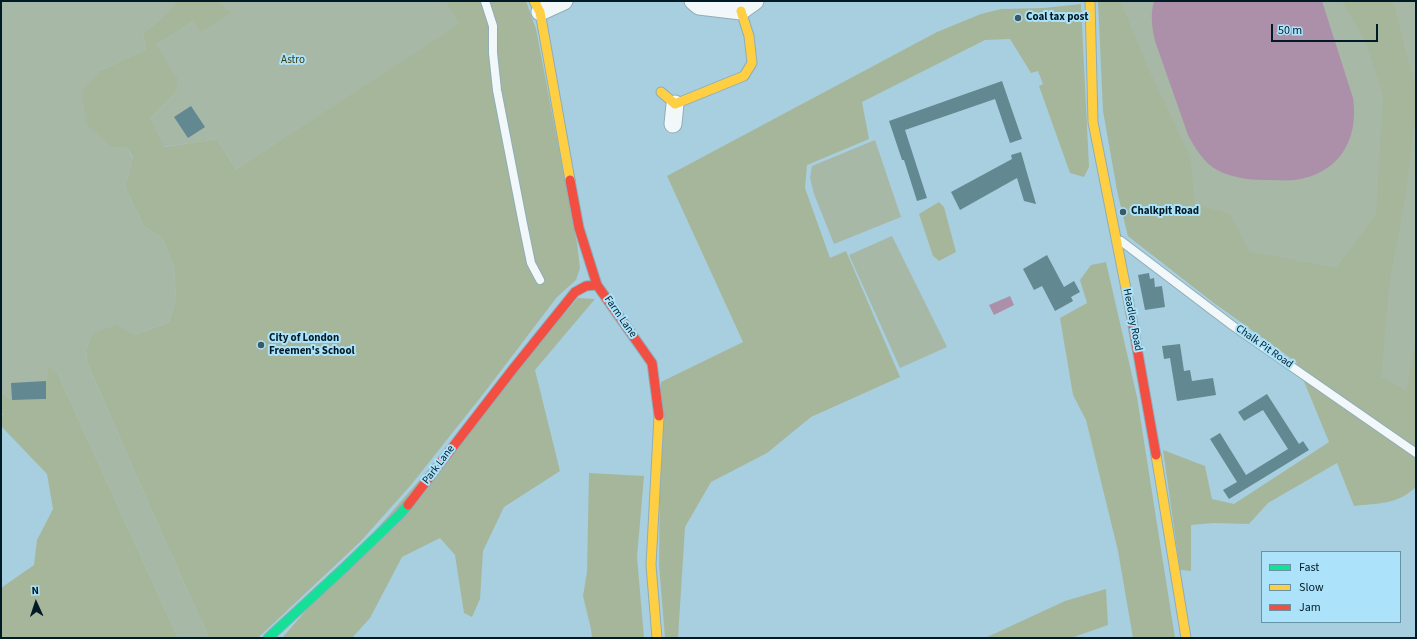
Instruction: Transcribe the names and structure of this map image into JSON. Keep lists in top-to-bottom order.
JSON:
{
  "streets": {
    "street": ["Farm Lane", "Headley Road", "Park Lane"],
    "lane": ["Chalk Pit Road"]
  },
  "crossings": [
    ["Farm Lane", "Park Lane"],
    ["Headley Road", "Chalk Pit Road"]
  ],
  "parks": ["Astro"],
  "places": ["Coal tax post", "Chalkpit Road", "City of London Freemen's School"],
  "legend": ["Fast", "Slow", "Jam"],
  "scale_bar": "50 m",
  "north": "top"
}
